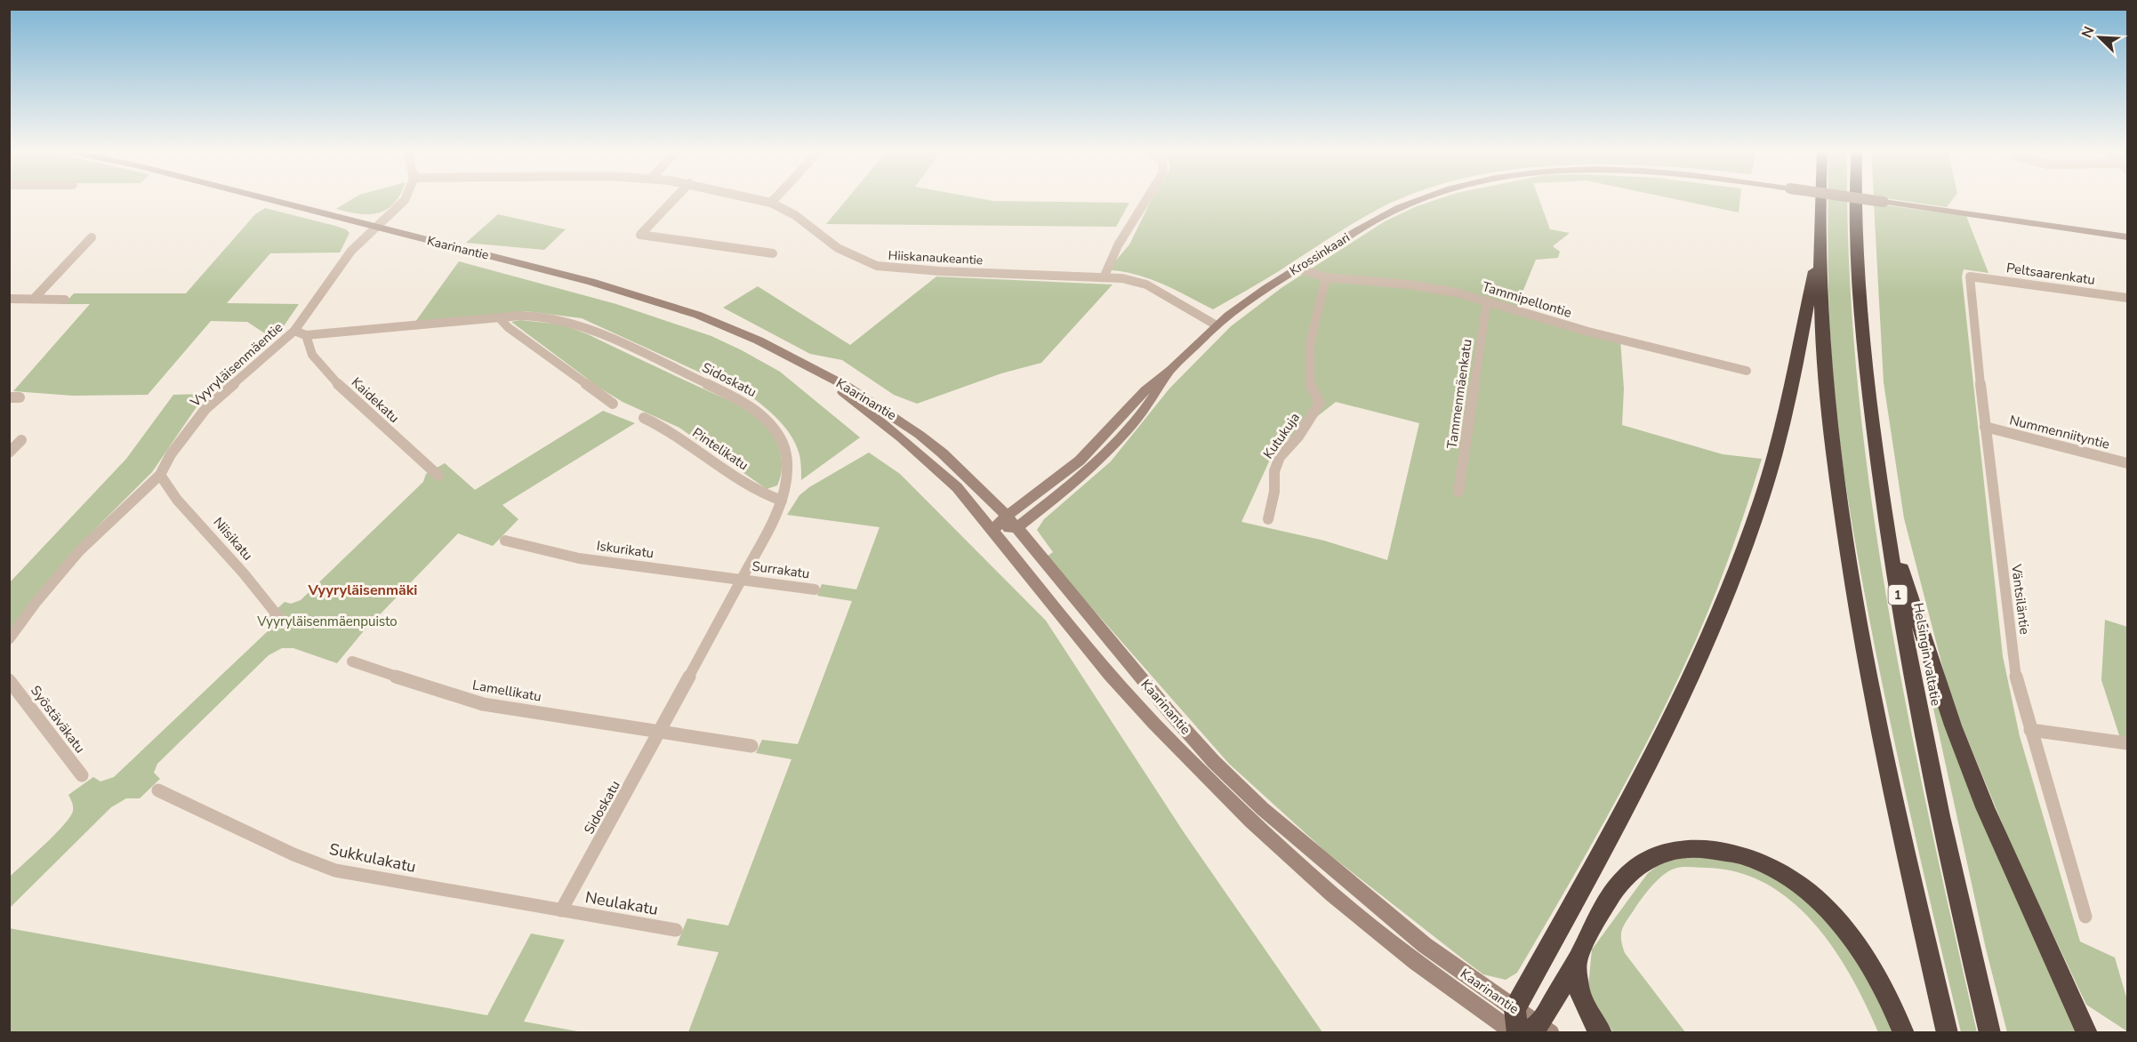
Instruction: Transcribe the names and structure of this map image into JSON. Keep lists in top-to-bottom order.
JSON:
{
  "streets": {
    "highway": ["1", "Helsingin valtatie"],
    "main road": ["Kaarinantie", "Krossinkaari"],
    "street": [
      "Hiiskanaukeantie",
      "Peltsaarenkatu",
      "Tammipellontie",
      "Vyyryläisenmäentie",
      "Sidoskatu",
      "Tammenmäenkatu",
      "Kaidekatu",
      "Nummenniityntie",
      "Kutukuja",
      "Pintelikatu",
      "Niisikatu",
      "Iskurikatu",
      "Surrakatu",
      "Väntsiläntie",
      "Lamellikatu",
      "Syöstäväkatu",
      "Sukkulakatu",
      "Neulakatu"
    ]
  },
  "crossings": [
    ["Kaarinantie", "Krossinkaari"],
    ["Kaarinantie", "Vyyryläisenmäentie"],
    ["Krossinkaari", "Hiiskanaukeantie"],
    ["Krossinkaari", "Tammipellontie"],
    ["Peltsaarenkatu", "Väntsiläntie"],
    ["Tammipellontie", "Tammenmäenkatu"],
    ["Tammipellontie", "Kutukuja"],
    ["Vyyryläisenmäentie", "Sidoskatu"],
    ["Vyyryläisenmäentie", "Niisikatu"],
    ["Sidoskatu", "Kaidekatu"],
    ["Sidoskatu", "Pintelikatu"],
    ["Sidoskatu", "Iskurikatu"],
    ["Sidoskatu", "Surrakatu"],
    ["Sidoskatu", "Lamellikatu"],
    ["Sidoskatu", "Sukkulakatu"],
    ["Sidoskatu", "Neulakatu"],
    ["Nummenniityntie", "Väntsiläntie"],
    ["Iskurikatu", "Surrakatu"],
    ["Sukkulakatu", "Neulakatu"]
  ],
  "districts": ["Vyyryläisenmäki"],
  "parks": ["Vyyryläisenmäenpuisto"],
  "north": "top left"
}
